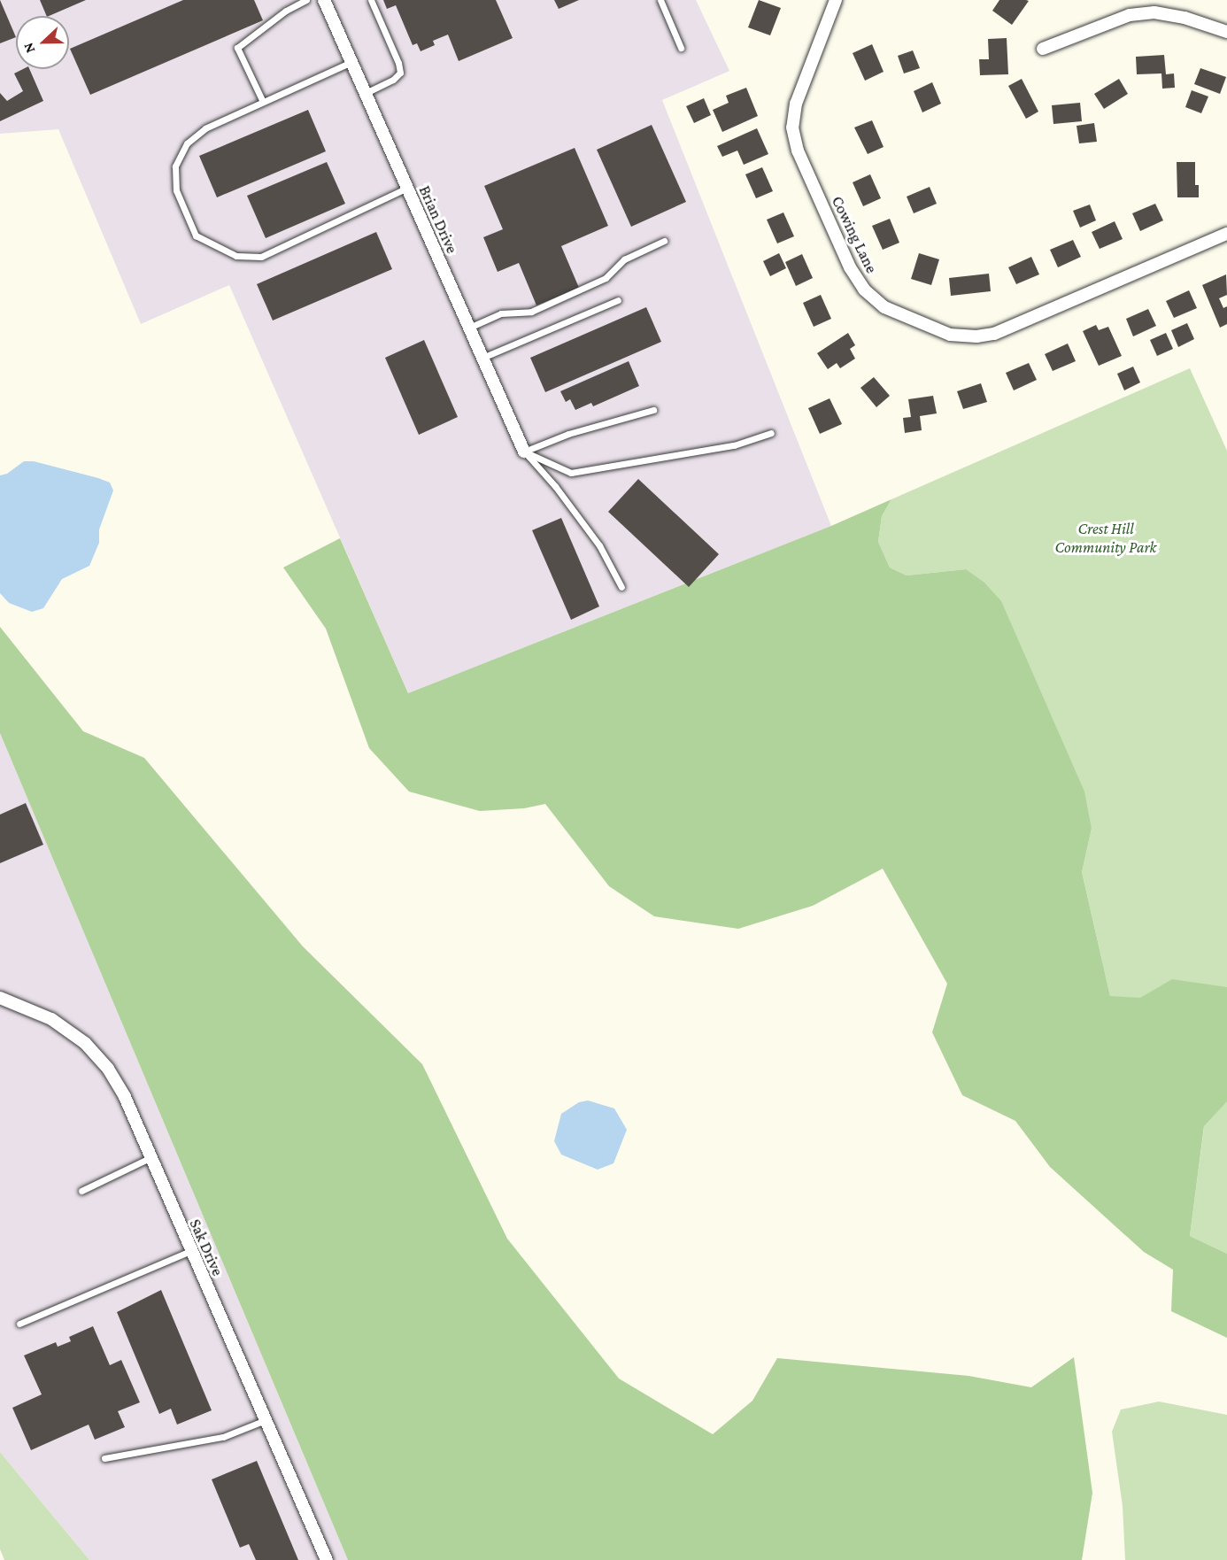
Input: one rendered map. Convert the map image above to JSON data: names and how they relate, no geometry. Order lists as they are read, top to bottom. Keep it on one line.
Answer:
{"streets":{"street":["Brian Drive","Cowing Lane","Sak Drive"]},"parks":["Crest Hill Community Park"],"north":"left"}
